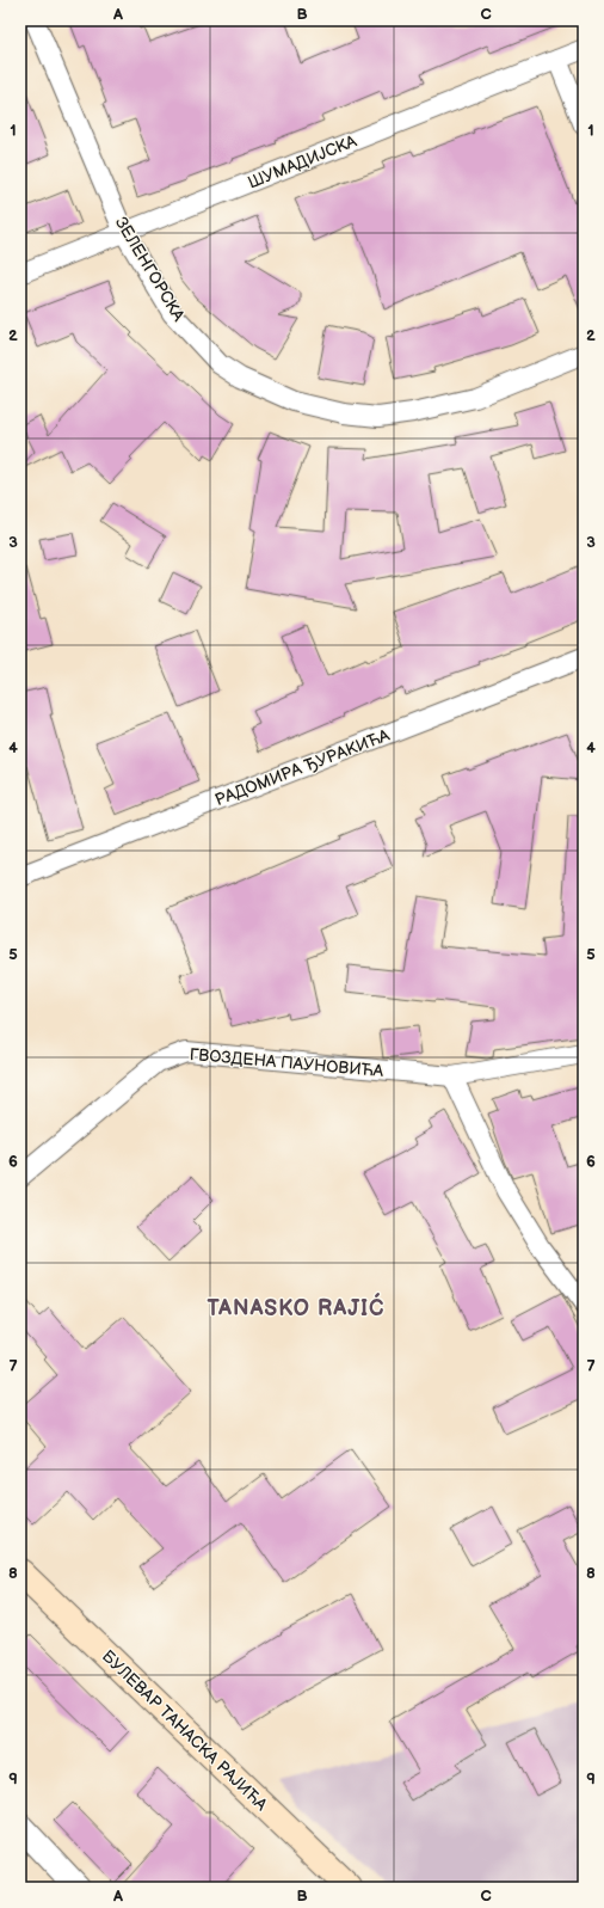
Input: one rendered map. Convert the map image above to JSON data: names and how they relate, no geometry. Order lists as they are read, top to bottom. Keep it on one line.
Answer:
{"streets":{"main road":["БУЛЕВАР ТАНАСКА РАЈИЋА"],"street":["ШУМАДИЈСКА","ЗЕЛЕНГОРСКА","РАДОМИРА ЂУРАКИЋА","ГВОЗДЕНА ПАУНОВИЋА"]},"crossings":[["ШУМАДИЈСКА","ЗЕЛЕНГОРСКА"]],"districts":["TANASKO RAJIĆ"],"grid":{"columns":["A","B","C"],"rows":["1","2","3","4","5","6","7","8","9"]}}
